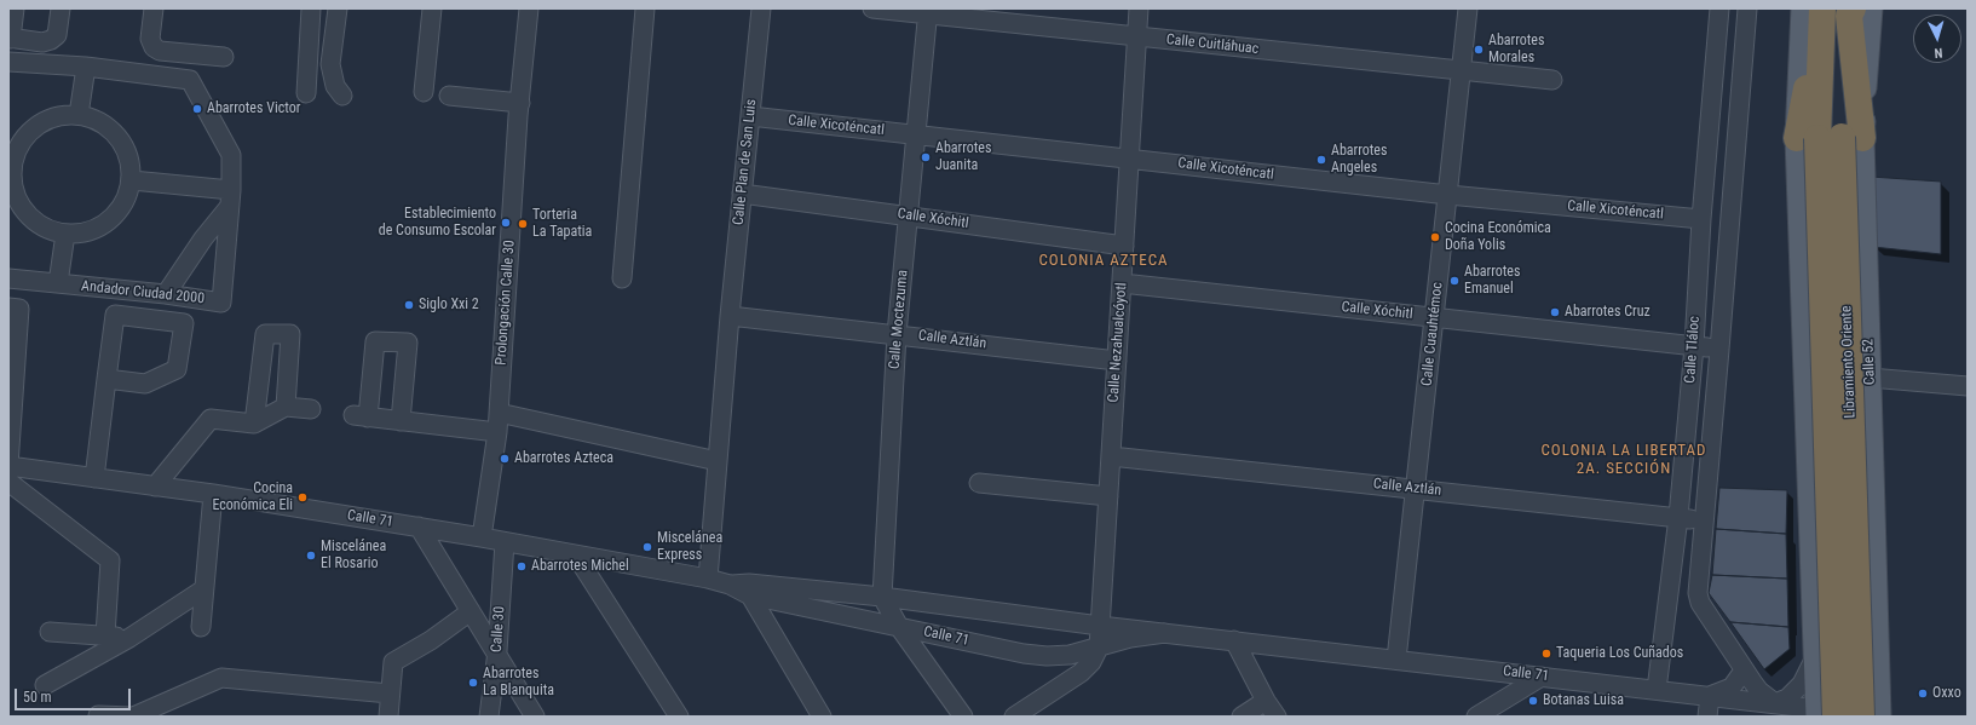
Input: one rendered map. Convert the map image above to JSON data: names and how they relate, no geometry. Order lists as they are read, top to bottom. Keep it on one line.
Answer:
{"streets":{"highway":["Libramiento Oriente"],"main road":["Calle 52"],"street":["Calle Cuitláhuac","Calle Xicoténcatl","Calle Plan de San Luis","Calle Xóchitl","Andador Ciudad 2000","Prolongación Calle 30","Calle Moctezuma","Calle Cuauhtémoc","Calle Aztlán","Calle Nezahualcóyotl","Calle Tláloc","Calle 71","Calle 30"]},"crossings":[["Calle Cuitláhuac","Calle Moctezuma"],["Calle Cuitláhuac","Calle Cuauhtémoc"],["Calle Cuitláhuac","Calle Nezahualcóyotl"],["Calle Xicoténcatl","Calle Plan de San Luis"],["Calle Xicoténcatl","Calle Moctezuma"],["Calle Xicoténcatl","Calle Cuauhtémoc"],["Calle Xicoténcatl","Calle Nezahualcóyotl"],["Calle Xicoténcatl","Calle Tláloc"],["Calle Plan de San Luis","Calle Xóchitl"],["Calle Plan de San Luis","Calle Aztlán"],["Calle Plan de San Luis","Calle 71"],["Calle Xóchitl","Calle Moctezuma"],["Calle Xóchitl","Calle Cuauhtémoc"],["Calle Xóchitl","Calle Nezahualcóyotl"],["Calle Xóchitl","Calle Tláloc"],["Prolongación Calle 30","Calle 71"],["Calle Moctezuma","Calle Aztlán"],["Calle Moctezuma","Calle 71"],["Calle Cuauhtémoc","Calle Aztlán"],["Calle Cuauhtémoc","Calle 71"],["Calle Aztlán","Calle Nezahualcóyotl"],["Calle Aztlán","Calle Tláloc"],["Calle Nezahualcóyotl","Calle 71"],["Calle Tláloc","Calle 71"],["Libramiento Oriente","Calle 52"],["Libramiento Oriente","Calle 71"],["Calle 52","Calle 71"],["Calle 71","Calle 30"]],"districts":["COLONIA AZTECA","COLONIA LA LIBERTAD 2A. SECCIÓN"],"places":["Abarrotes Morales","Abarrotes Victor","Abarrotes Juanita","Abarrotes Angeles","Establecimiento de Consumo Escolar","Torteria La Tapatia","Cocina Económica Doña Yolis","Abarrotes Emanuel","Siglo Xxi 2","Abarrotes Cruz","Abarrotes Azteca","Cocina Económica Eli","Miscelánea Express","Miscelánea El Rosario","Abarrotes Michel","Taqueria Los Cuñados","Abarrotes La Blanquita","Oxxo","Botanas Luisa"],"scale_bar":"50 m","north":"bottom"}
